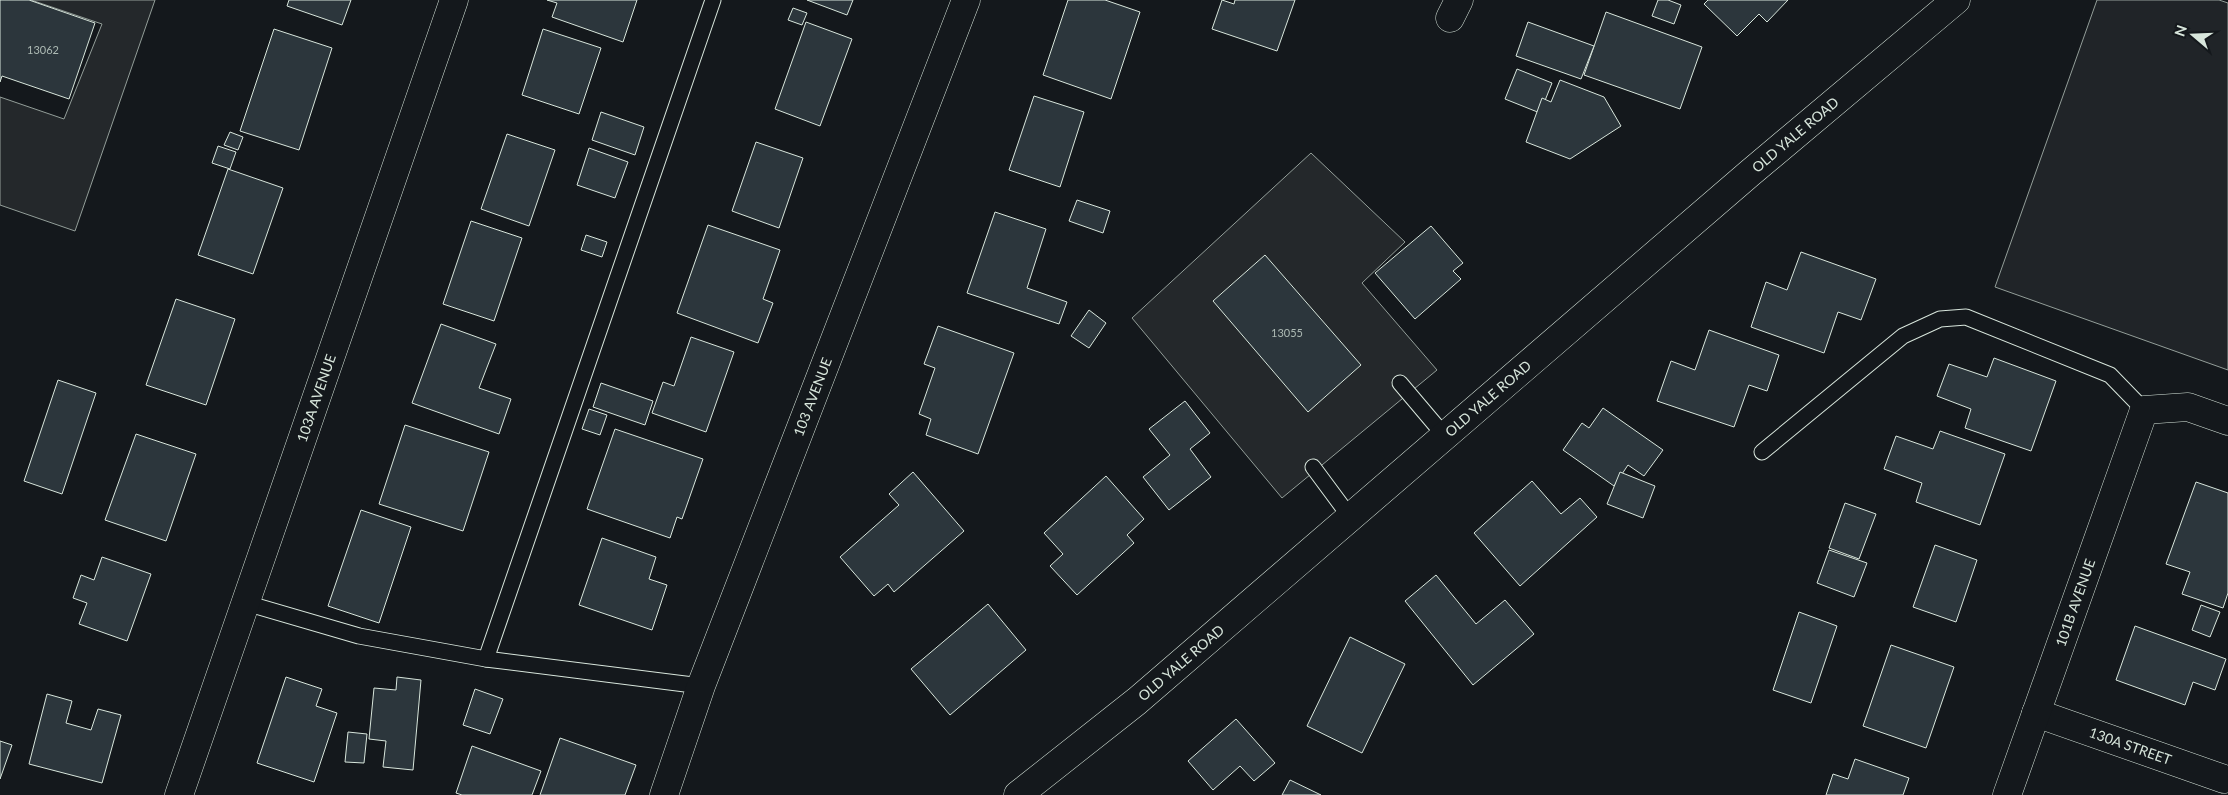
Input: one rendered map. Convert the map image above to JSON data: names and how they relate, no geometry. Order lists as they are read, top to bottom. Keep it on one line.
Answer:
{"streets":{"street":["OLD YALE ROAD","103 AVENUE","103A AVENUE","101B AVENUE","130A STREET"]},"crossings":[["101B AVENUE","130A STREET"]],"house_numbers":["13062","13055"],"north":"left"}
